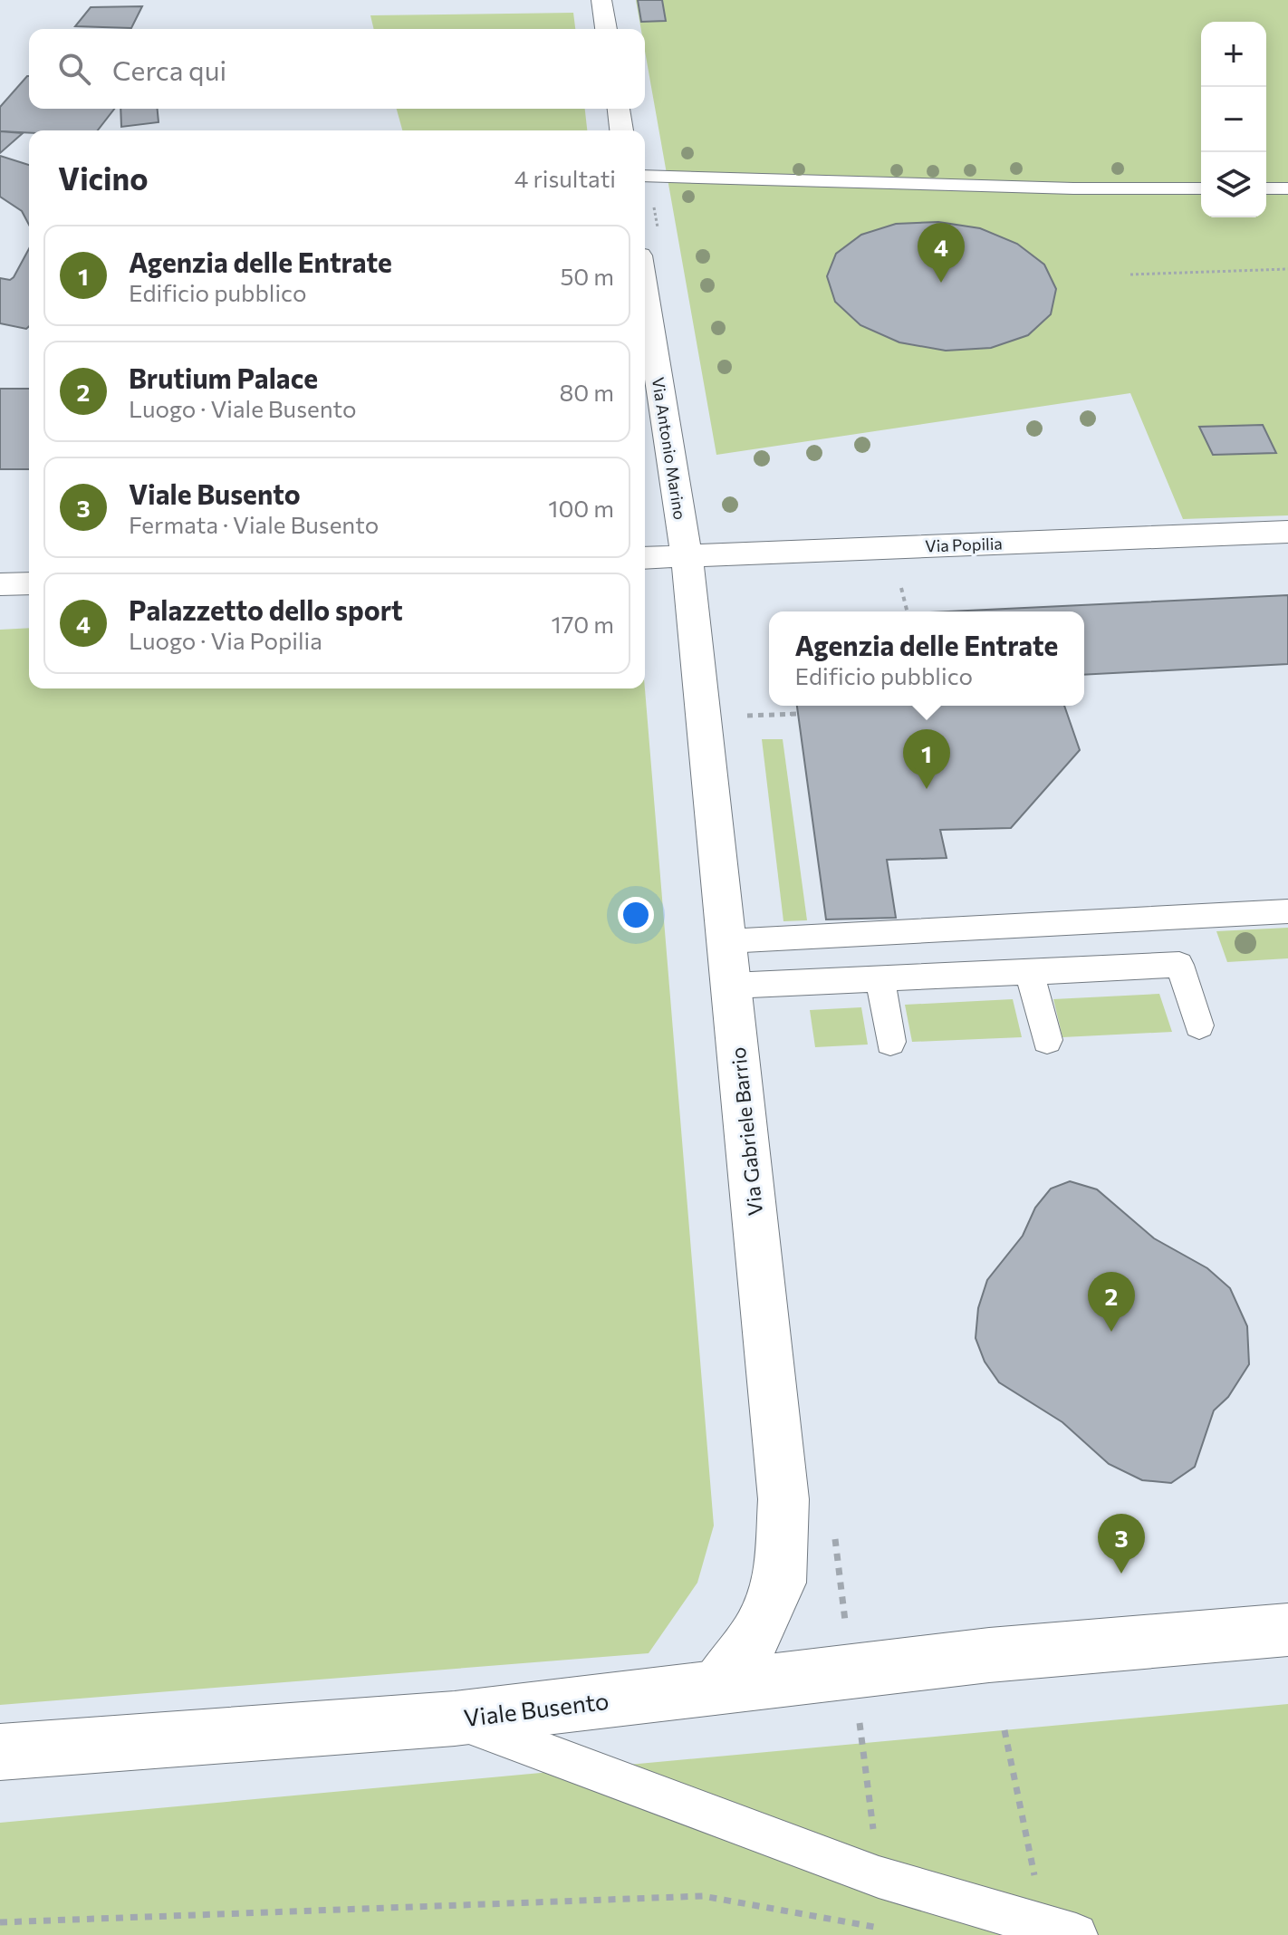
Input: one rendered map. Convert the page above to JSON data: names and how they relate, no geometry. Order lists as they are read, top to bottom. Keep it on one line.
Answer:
{"streets":{"street":["Via Antonio Marino","Via Popilia","Via Gabriele Barrio","Viale Busento"]},"crossings":[["Via Antonio Marino","Via Popilia"],["Via Antonio Marino","Via Gabriele Barrio"],["Via Popilia","Via Gabriele Barrio"],["Via Gabriele Barrio","Viale Busento"]],"page":{"map_buttons":["+","−"],"search":"Cerca qui","heading":["Vicino","4 risultati"],"pins":["4","1","2","3"],"list":[{"mark":"1","name":"Agenzia delle Entrate","note":"Edificio pubblico","value":"50 m"},{"mark":"2","name":"Brutium Palace","note":"Luogo · Viale Busento","value":"80 m"},{"mark":"3","name":"Viale Busento","note":"Fermata · Viale Busento","value":"100 m"},{"mark":"4","name":"Palazzetto dello sport","note":"Luogo · Via Popilia","value":"170 m"}],"popup":["Agenzia delle Entrate","Edificio pubblico"]}}
